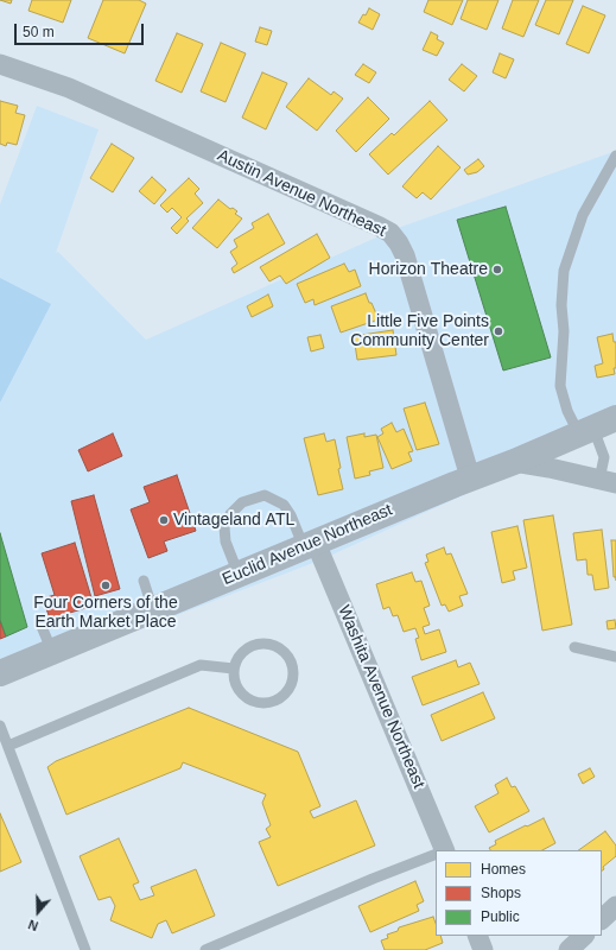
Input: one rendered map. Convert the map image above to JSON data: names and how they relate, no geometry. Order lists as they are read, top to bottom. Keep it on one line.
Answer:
{"streets":{"street":["Austin Avenue Northeast","Euclid Avenue Northeast","Washita Avenue Northeast"]},"crossings":[["Austin Avenue Northeast","Euclid Avenue Northeast"],["Euclid Avenue Northeast","Washita Avenue Northeast"]],"places":["Horizon Theatre","Little Five Points Community Center","Vintageland ATL","Four Corners of the Earth Market Place"],"legend":["Homes","Shops","Public"],"scale_bar":"50 m","north":"bottom"}
